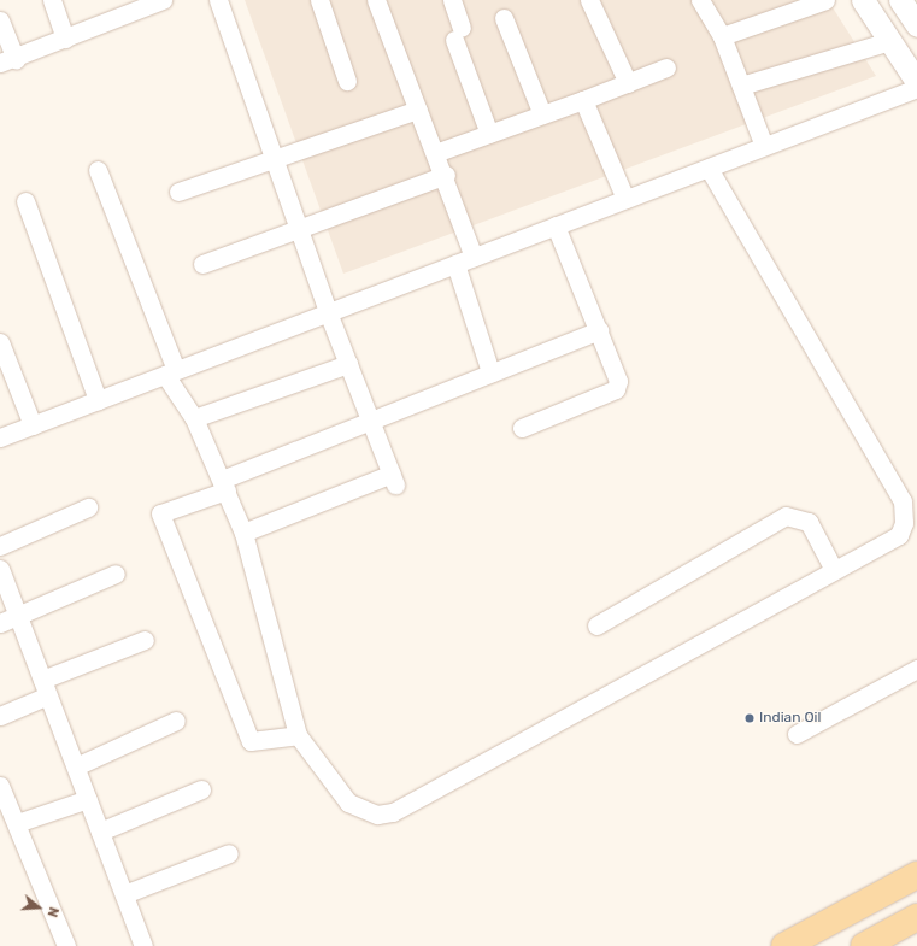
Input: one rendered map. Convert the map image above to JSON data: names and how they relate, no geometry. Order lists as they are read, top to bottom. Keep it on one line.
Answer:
{"places":["Indian Oil"],"north":"right"}
